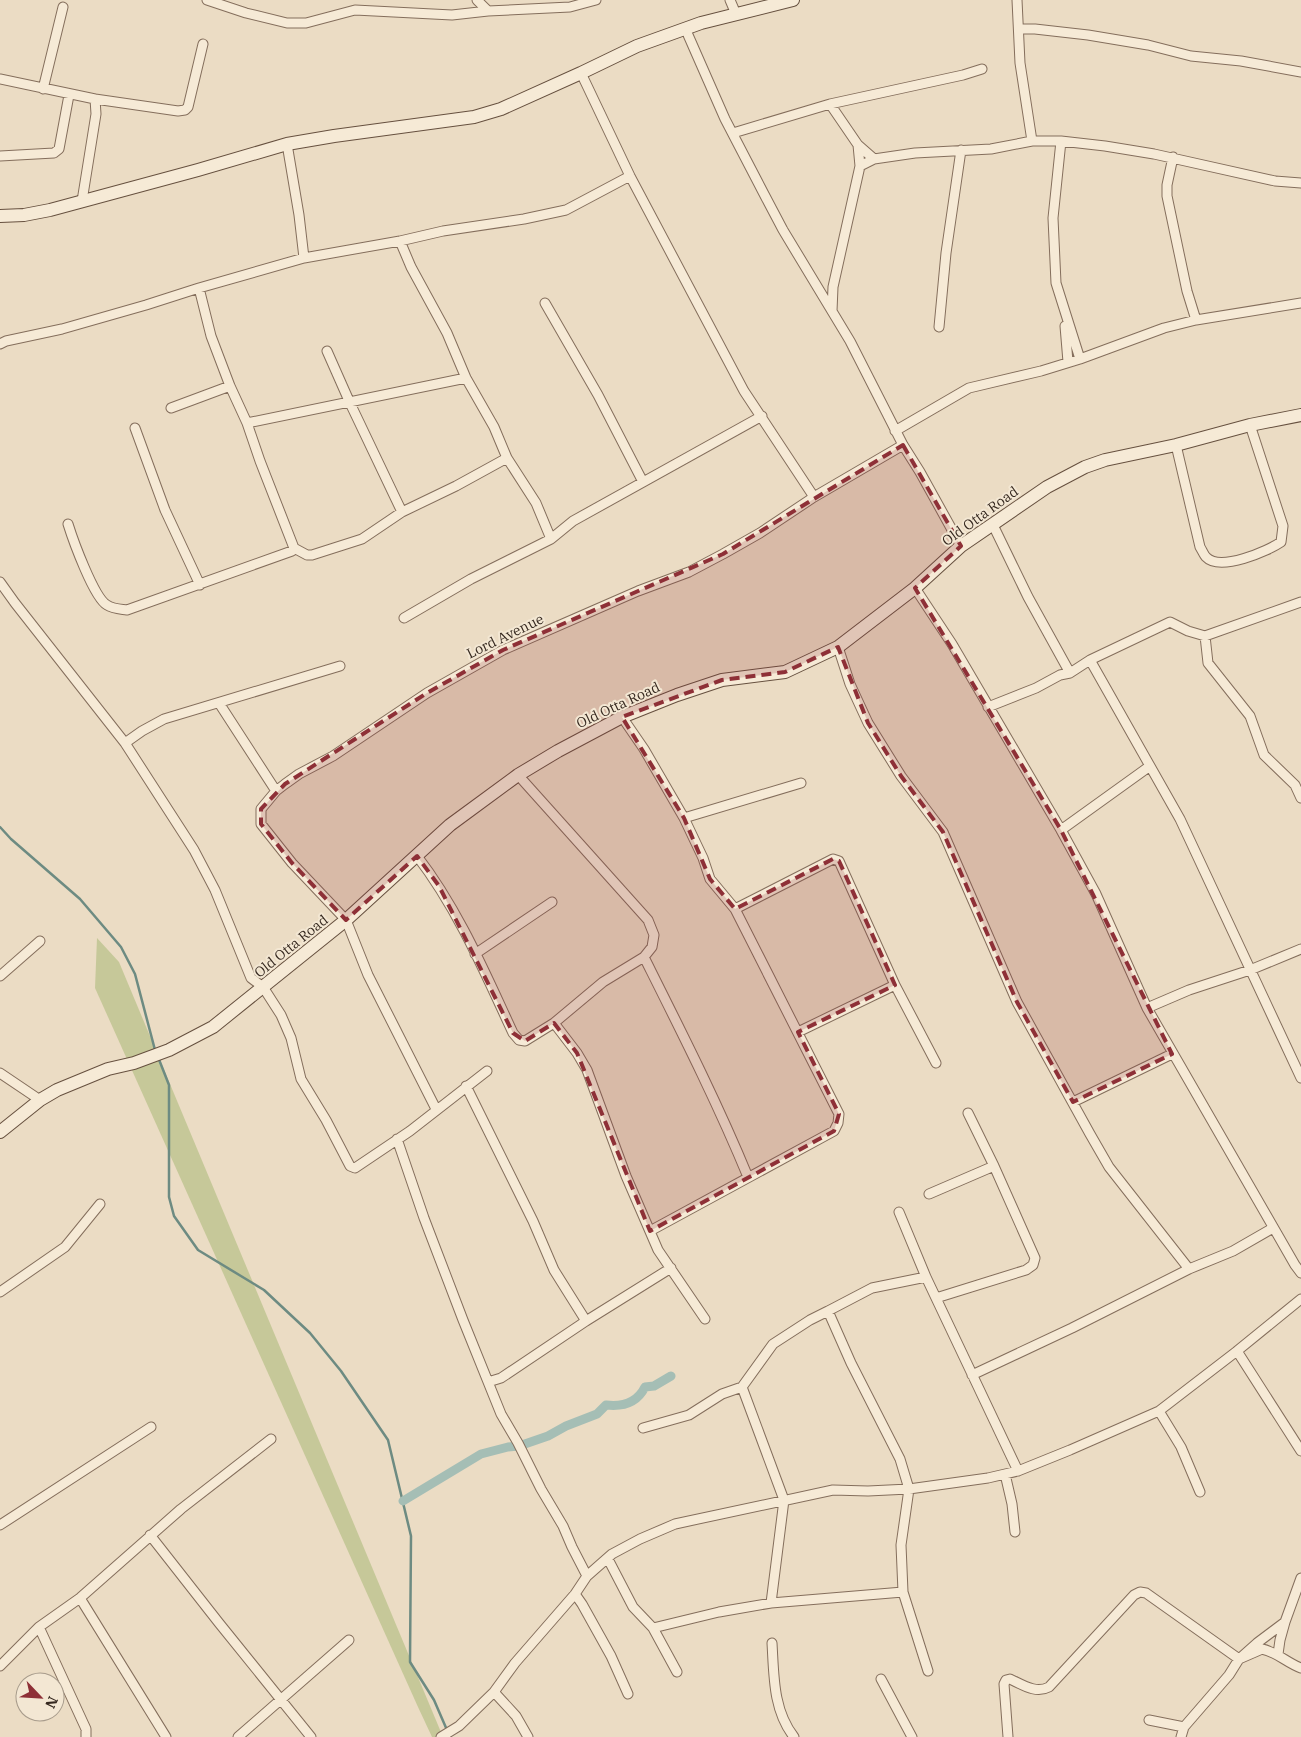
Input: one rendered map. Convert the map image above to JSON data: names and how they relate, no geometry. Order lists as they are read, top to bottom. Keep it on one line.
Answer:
{"streets":{"street":["Old Otta Road","Lord Avenue"]},"crossings":[["Old Otta Road","Lord Avenue"]],"north":"bottom right"}
